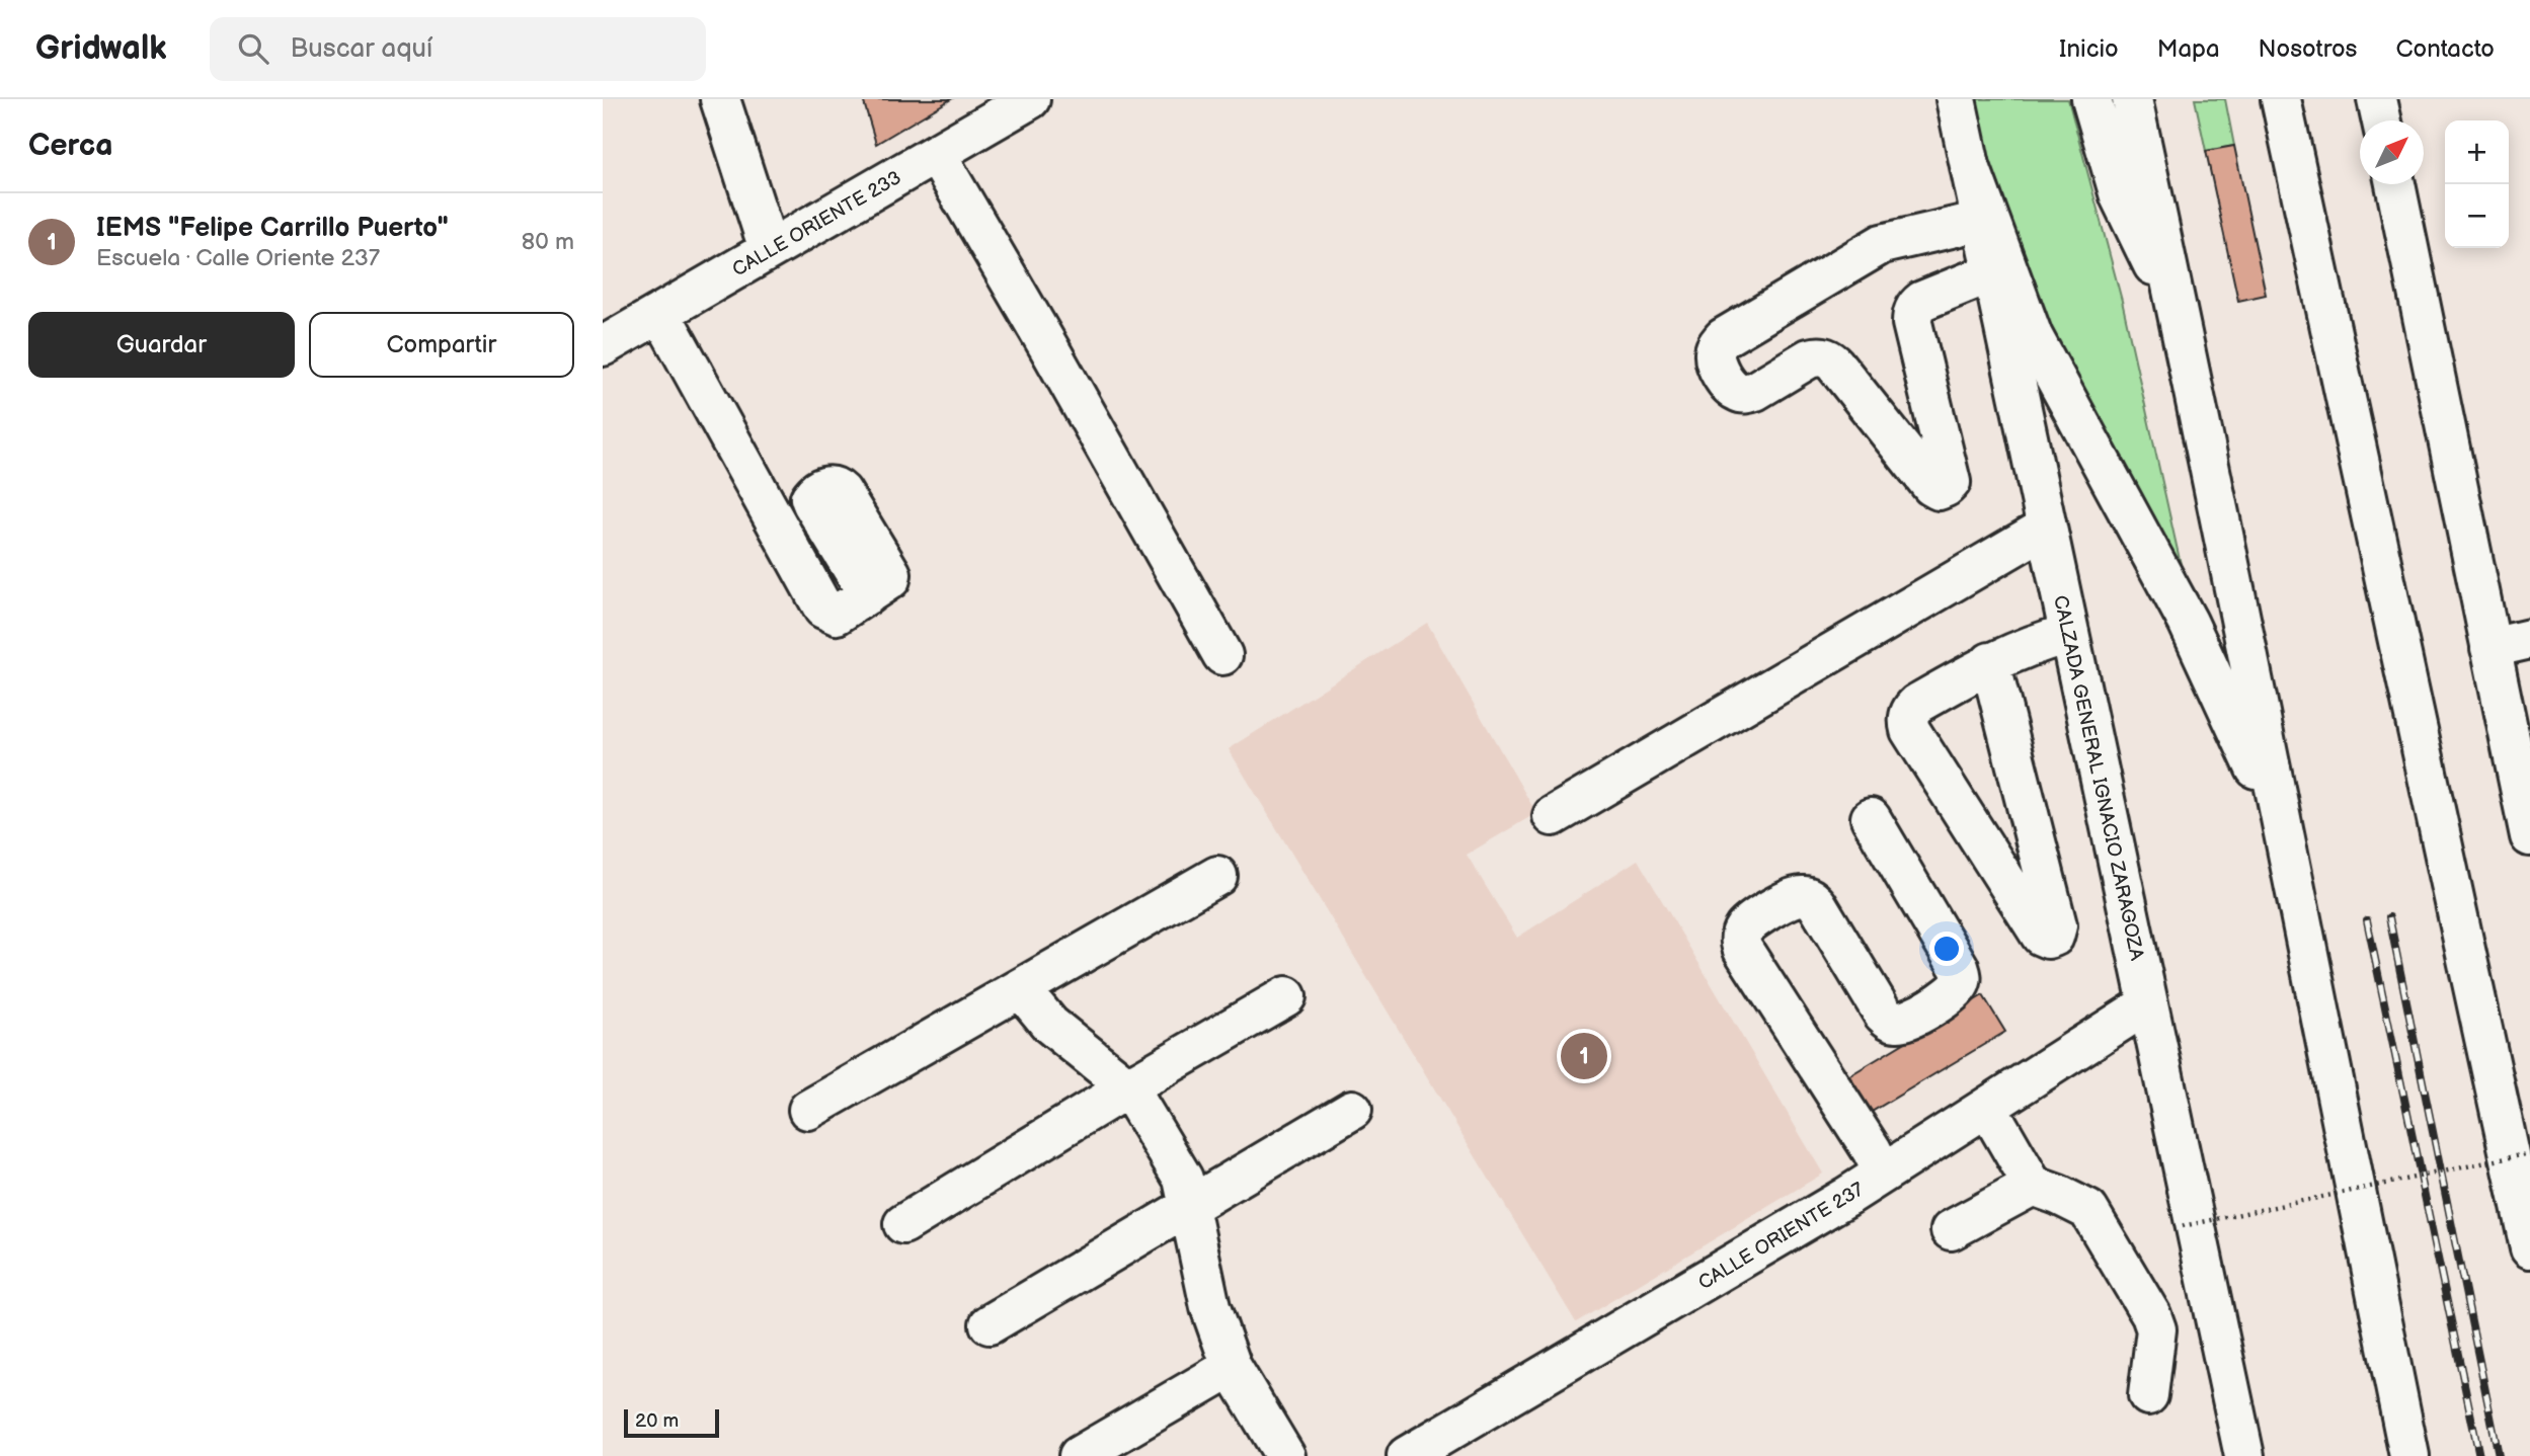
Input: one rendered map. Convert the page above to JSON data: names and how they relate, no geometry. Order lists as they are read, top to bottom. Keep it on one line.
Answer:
{"streets":{"main road":["CALLE ORIENTE 233","CALZADA GENERAL IGNACIO ZARAGOZA","CALLE ORIENTE 237"]},"crossings":[["CALZADA GENERAL IGNACIO ZARAGOZA","CALLE ORIENTE 237"]],"scale_bar":"20 m","north":"top right","page":{"header":"Gridwalk","search":"Buscar aquí","nav":["Inicio","Mapa","Nosotros","Contacto"],"heading":"Cerca","map_buttons":["+","−"],"list":[{"mark":"1","name":"IEMS \"Felipe Carrillo Puerto\"","note":"Escuela · Calle Oriente 237","value":"80 m"}],"buttons":["Guardar","Compartir"],"pins":"1","scale":"20 m"}}
